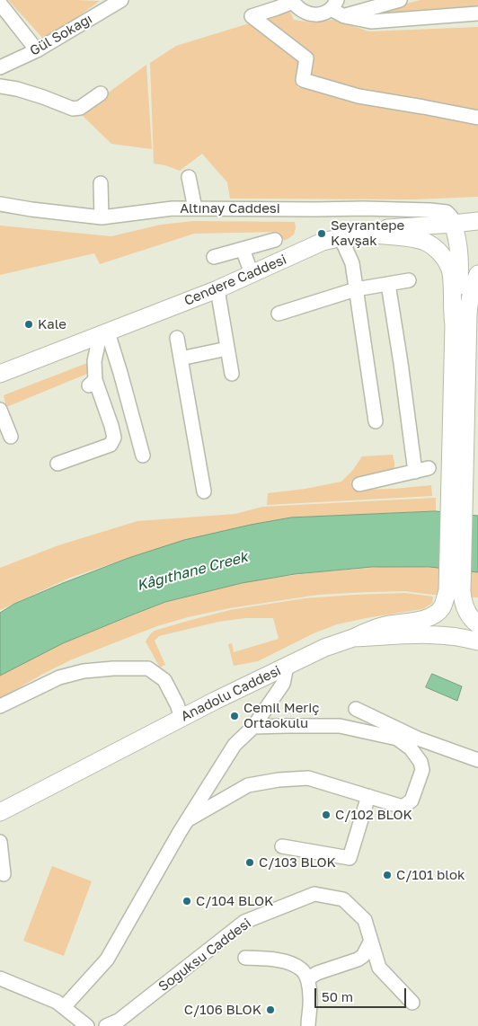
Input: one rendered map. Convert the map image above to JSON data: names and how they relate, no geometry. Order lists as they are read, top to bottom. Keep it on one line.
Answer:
{"streets":{"main road":["Cendere Caddesi","Anadolu Caddesi"],"street":["Gül Sokağı","Altınay Caddesi","Soğuksu Caddesi"]},"crossings":[["Altınay Caddesi","Cendere Caddesi"]],"water":["Kâğıthane Creek"],"places":["Seyrantepe Kavşak","Kale","Cemil Meriç Ortaokulu","C/102 BLOK","C/103 BLOK","C/101 blok","C/104 BLOK","C/106 BLOK"],"scale_bar":"50 m"}
